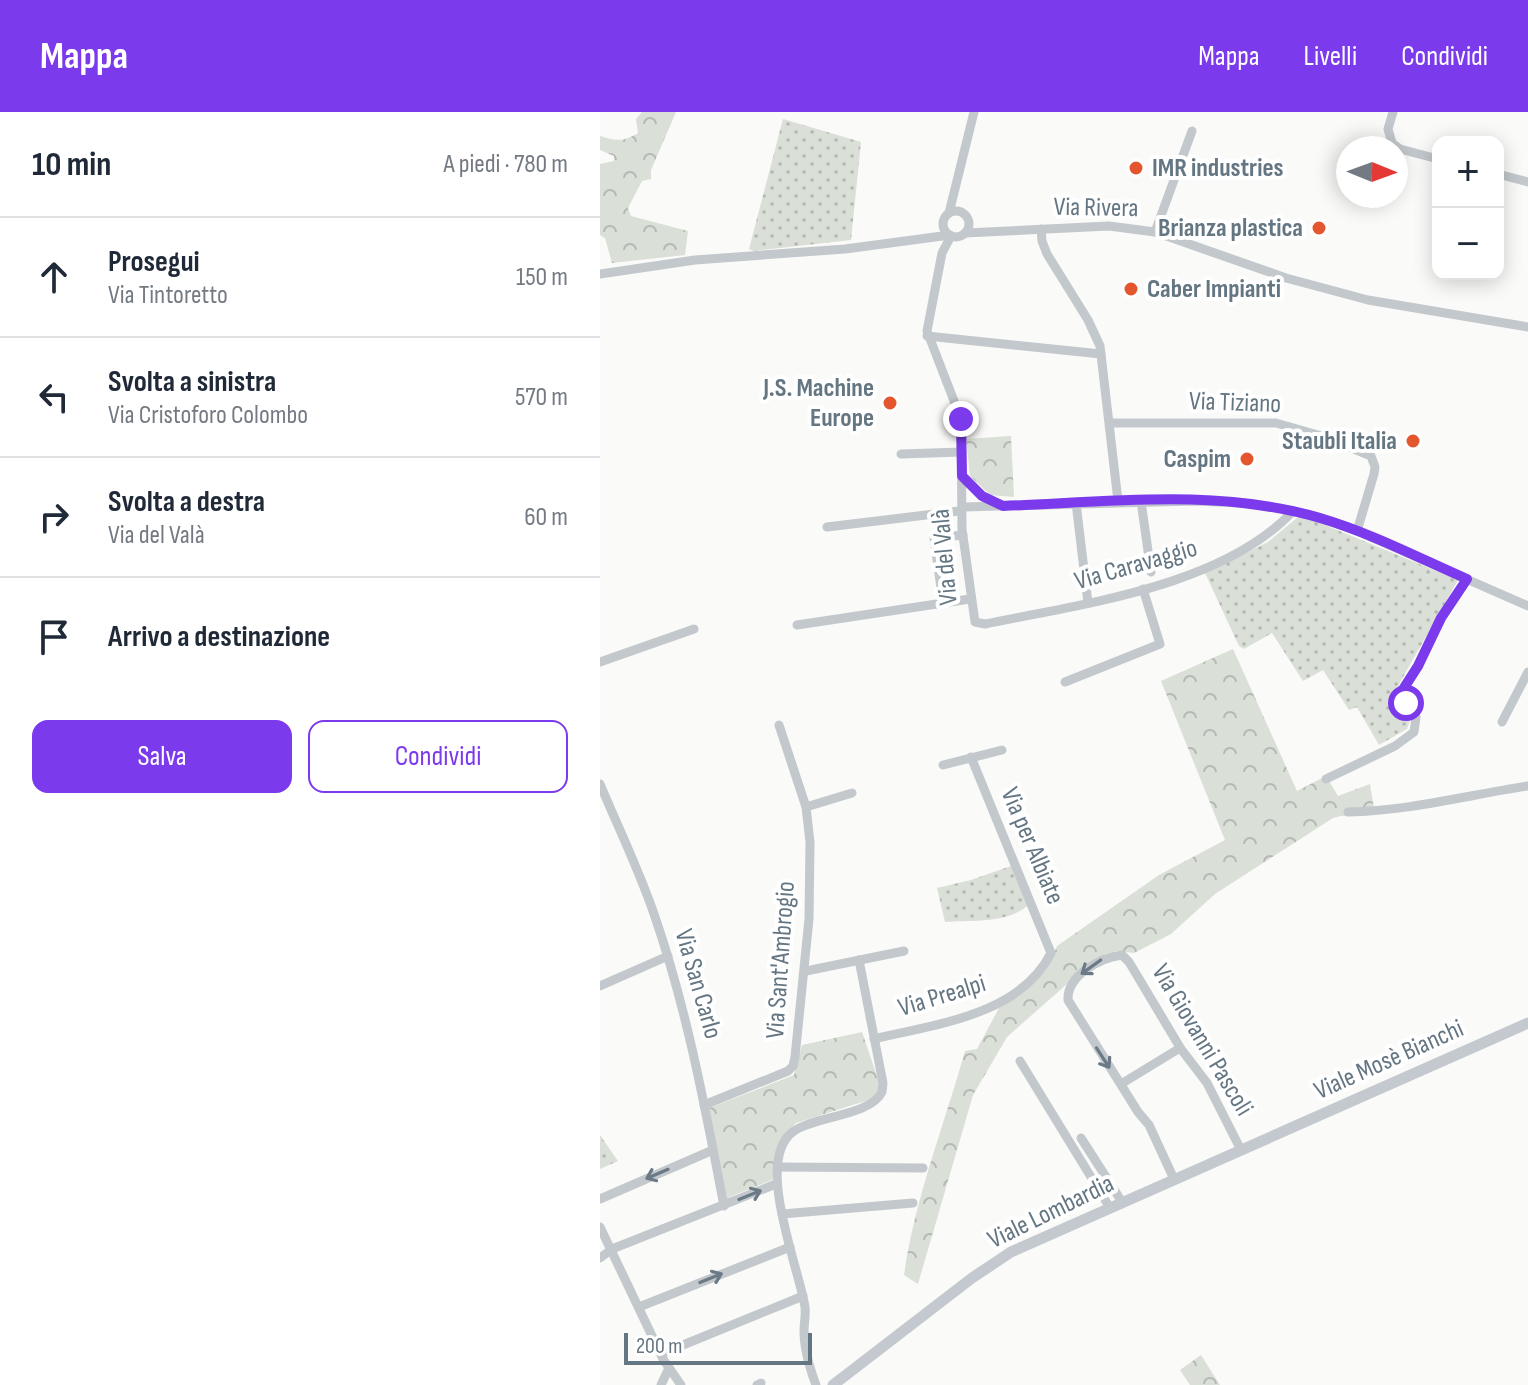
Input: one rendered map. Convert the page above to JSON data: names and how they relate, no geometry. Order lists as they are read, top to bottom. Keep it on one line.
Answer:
{"streets":{"main road":["Viale Mosè Bianchi","Viale Lombardia"],"street":["Via Rivera","Via Tiziano","Via del Valà","Via Caravaggio","Via per Albiate","Via Sant'Ambrogio","Via San Carlo","Via Prealpi","Via Giovanni Pascoli"]},"crossings":[["Via del Valà","Via Caravaggio"],["Via per Albiate","Via Prealpi"],["Via Sant'Ambrogio","Via San Carlo"],["Via Giovanni Pascoli","Viale Lombardia"],["Viale Mosè Bianchi","Viale Lombardia"]],"places":["IMR industries","Brianza plastica","Caber Impianti","J.S. Machine Europe","Staubli Italia","Caspim"],"scale_bar":"200 m","north":"right","page":{"header":"Mappa","nav":["Mappa","Livelli","Condividi"],"heading":["10 min","A piedi · 780 m"],"map_buttons":["+","−"],"list":[["Prosegui","Via Tintoretto","150 m"],["Svolta a sinistra","Via Cristoforo Colombo","570 m"],["Svolta a destra","Via del Valà","60 m"],"Arrivo a destinazione"],"buttons":["Salva","Condividi"],"scale":"200 m"}}
